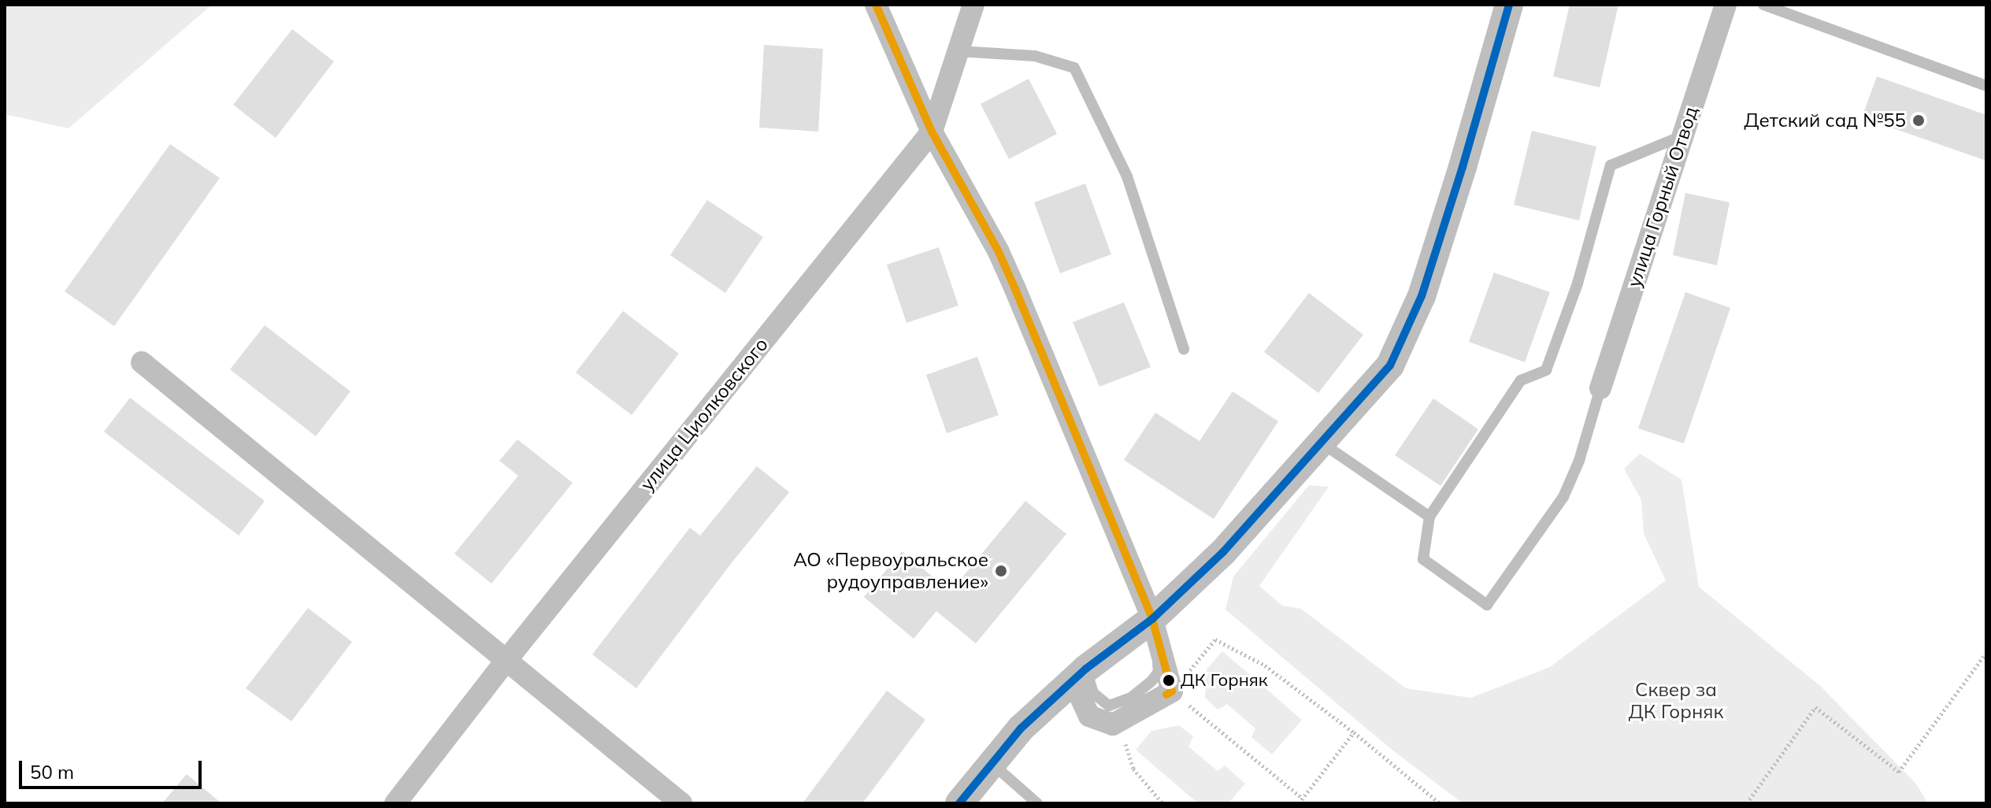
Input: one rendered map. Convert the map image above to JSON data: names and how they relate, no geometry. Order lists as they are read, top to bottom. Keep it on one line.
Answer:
{"streets":{"street":["улица Горный Отвод","улица Циолковского"]},"parks":["Сквер за ДК Горняк"],"places":["Детский сад №55","АО «Первоуральское рудоуправление»","ДК Горняк"],"scale_bar":"50 m"}
